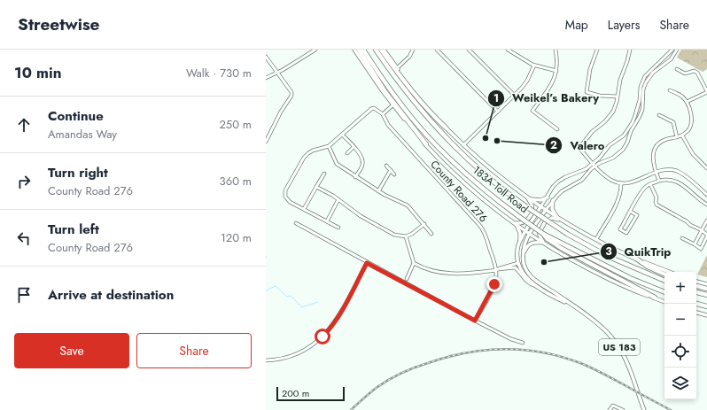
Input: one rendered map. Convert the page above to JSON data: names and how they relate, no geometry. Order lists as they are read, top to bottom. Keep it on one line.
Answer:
{"streets":{"highway":["183A Toll Road"],"main road":["US 183"],"street":["County Road 276"]},"places":["Weikel’s Bakery","Valero","QuikTrip"],"scale_bar":"200 m","page":{"header":"Streetwise","nav":["Map","Layers","Share"],"heading":["10 min","Walk · 730 m"],"list":[["Continue","Amandas Way","250 m"],["Turn right","County Road 276","360 m"],["Turn left","County Road 276","120 m"],"Arrive at destination"],"map_buttons":["+","−"],"buttons":["Save","Share"],"scale":"200 m"}}
